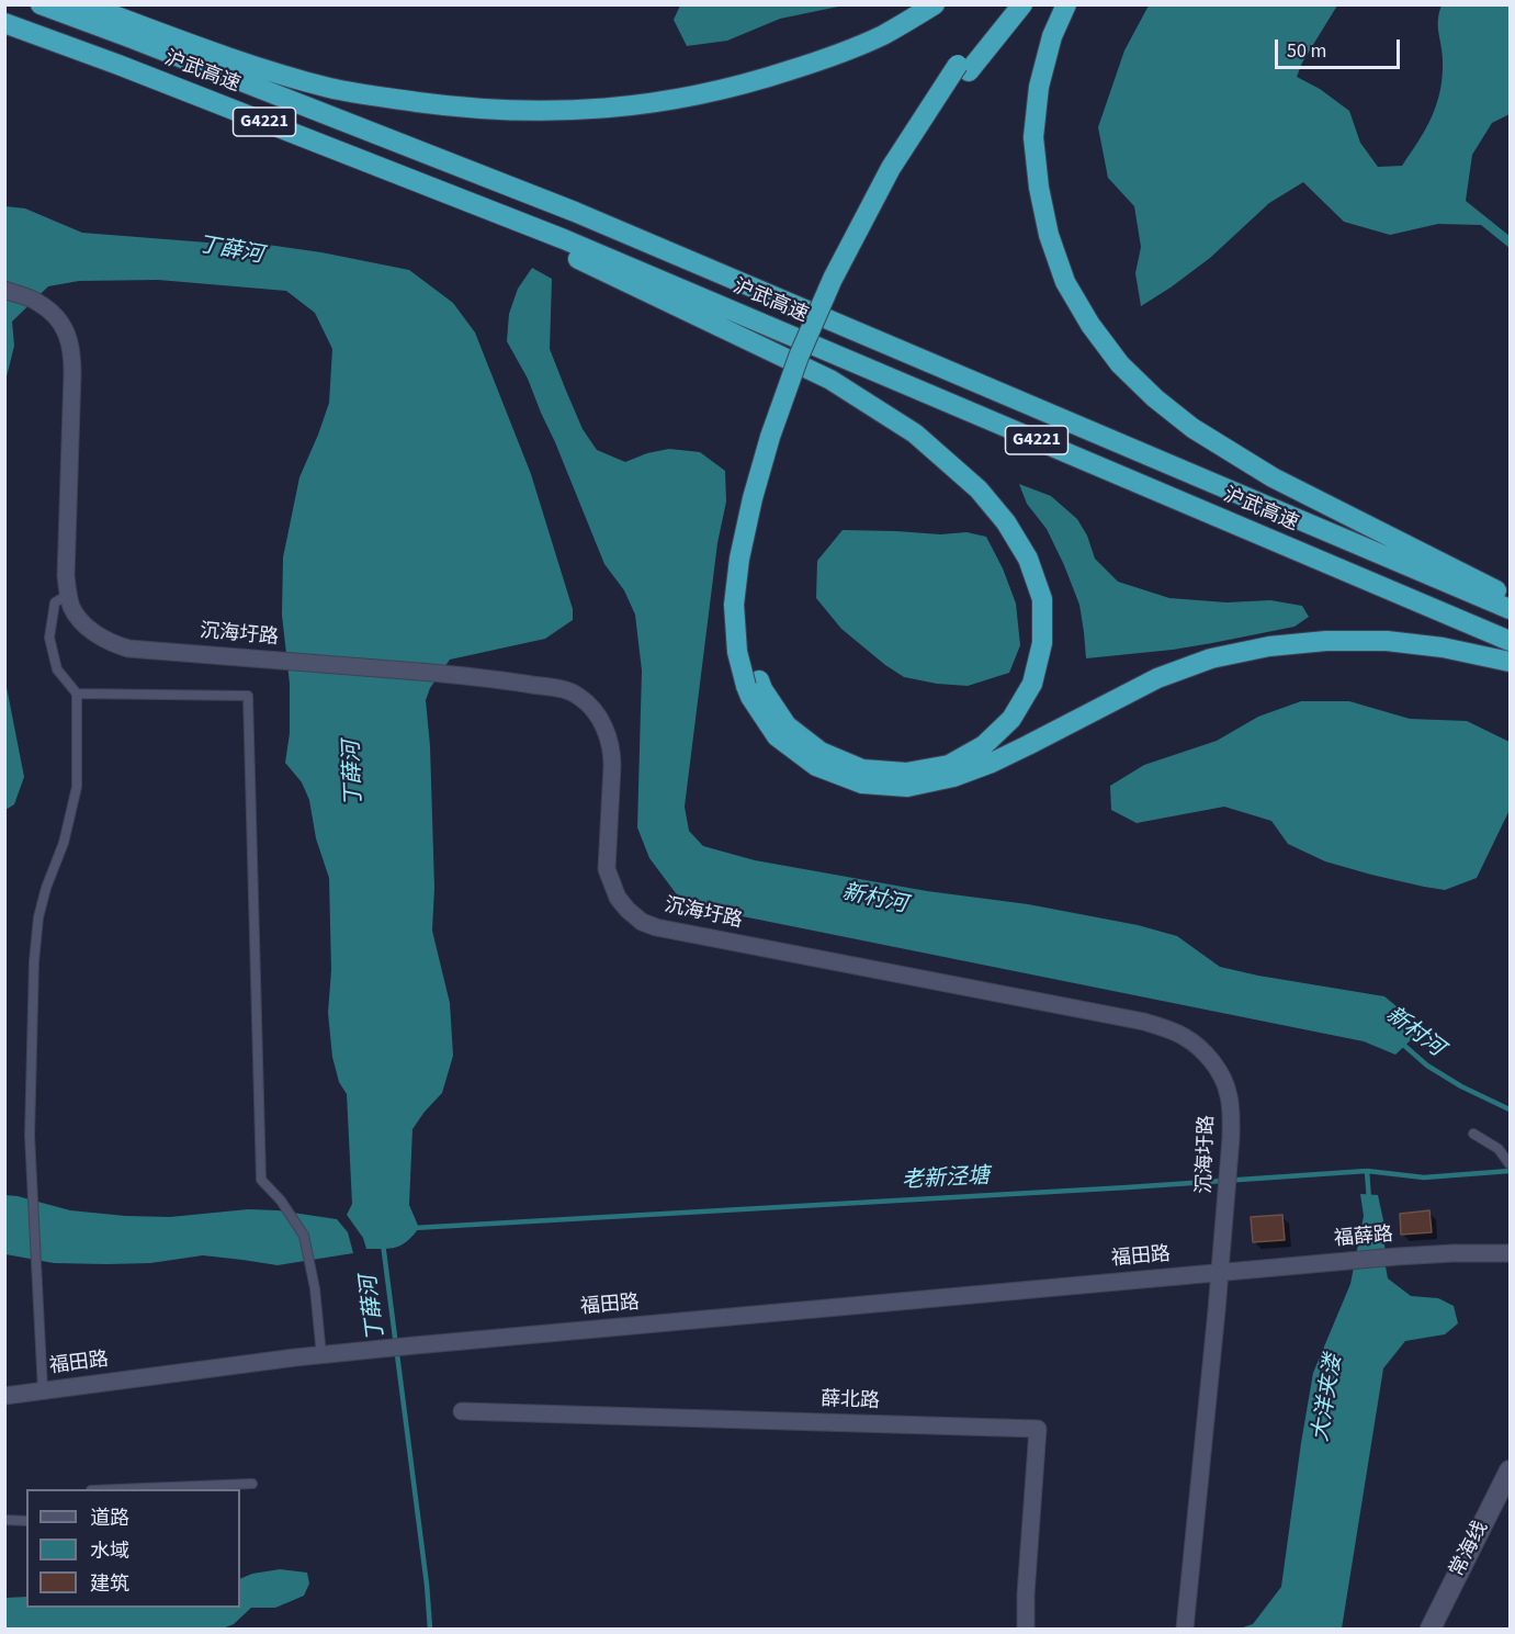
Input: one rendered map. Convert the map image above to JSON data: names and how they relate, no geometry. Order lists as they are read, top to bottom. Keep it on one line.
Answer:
{"streets":{"highway":["沪武高速","G4221"],"main road":["常海线"],"street":["沉海圩路","福薛路","福田路","薛北路"]},"crossings":[["沉海圩路","福薛路"],["沉海圩路","福田路"],["福薛路","福田路"]],"water":["丁薛河","新村河","老新泾塘","大洋夹溇"],"legend":["道路","水域","建筑"],"scale_bar":"50 m"}
